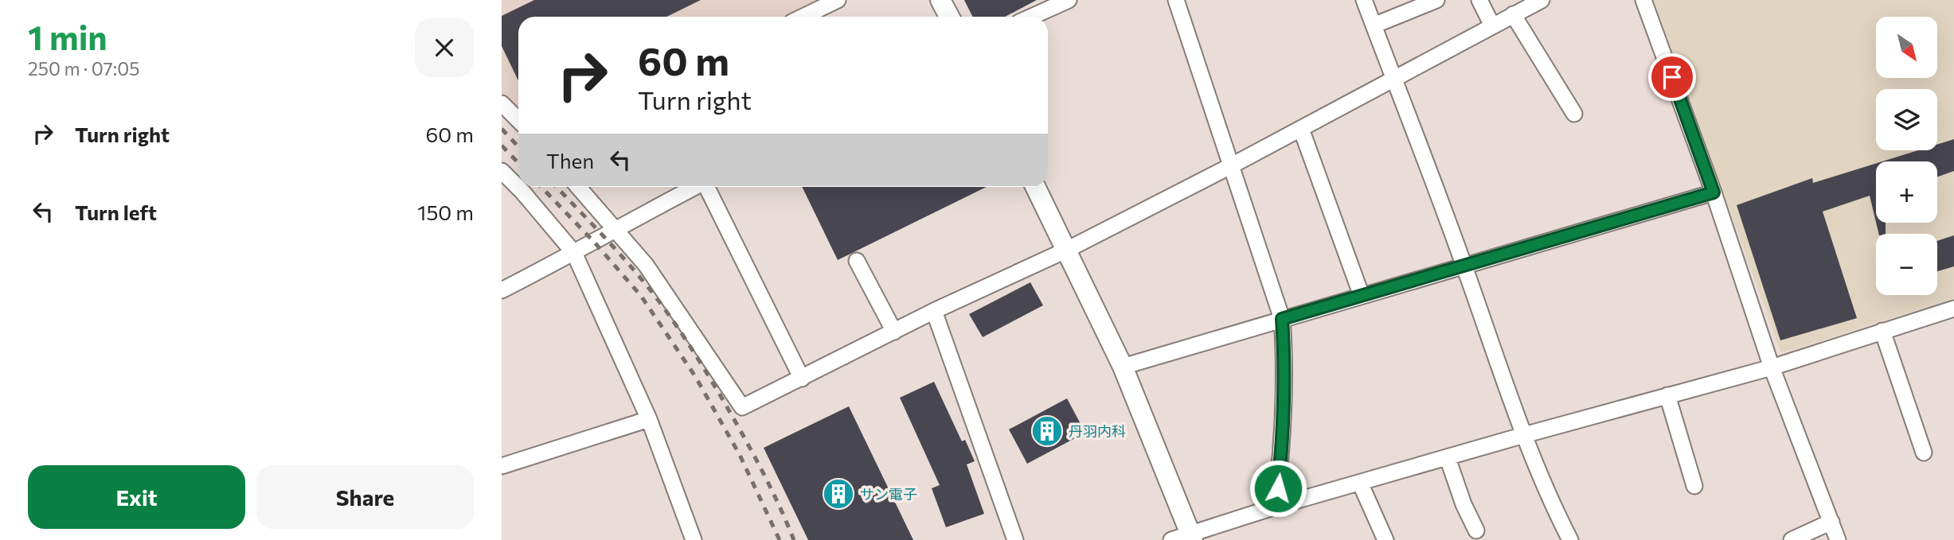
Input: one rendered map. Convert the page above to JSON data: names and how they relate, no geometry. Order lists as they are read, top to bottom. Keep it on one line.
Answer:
{"places":{"building":["丹羽内科","サン電子"]},"north":"bottom right","page":{"heading":["1 min","250 m · 07:05"],"map_buttons":["+","−"],"turn":["60 m","Turn right"],"list":[{"name":"Turn right","value":"60 m"},{"name":"Turn left","value":"150 m"}],"then":"Then","buttons":["Exit","Share"]}}
